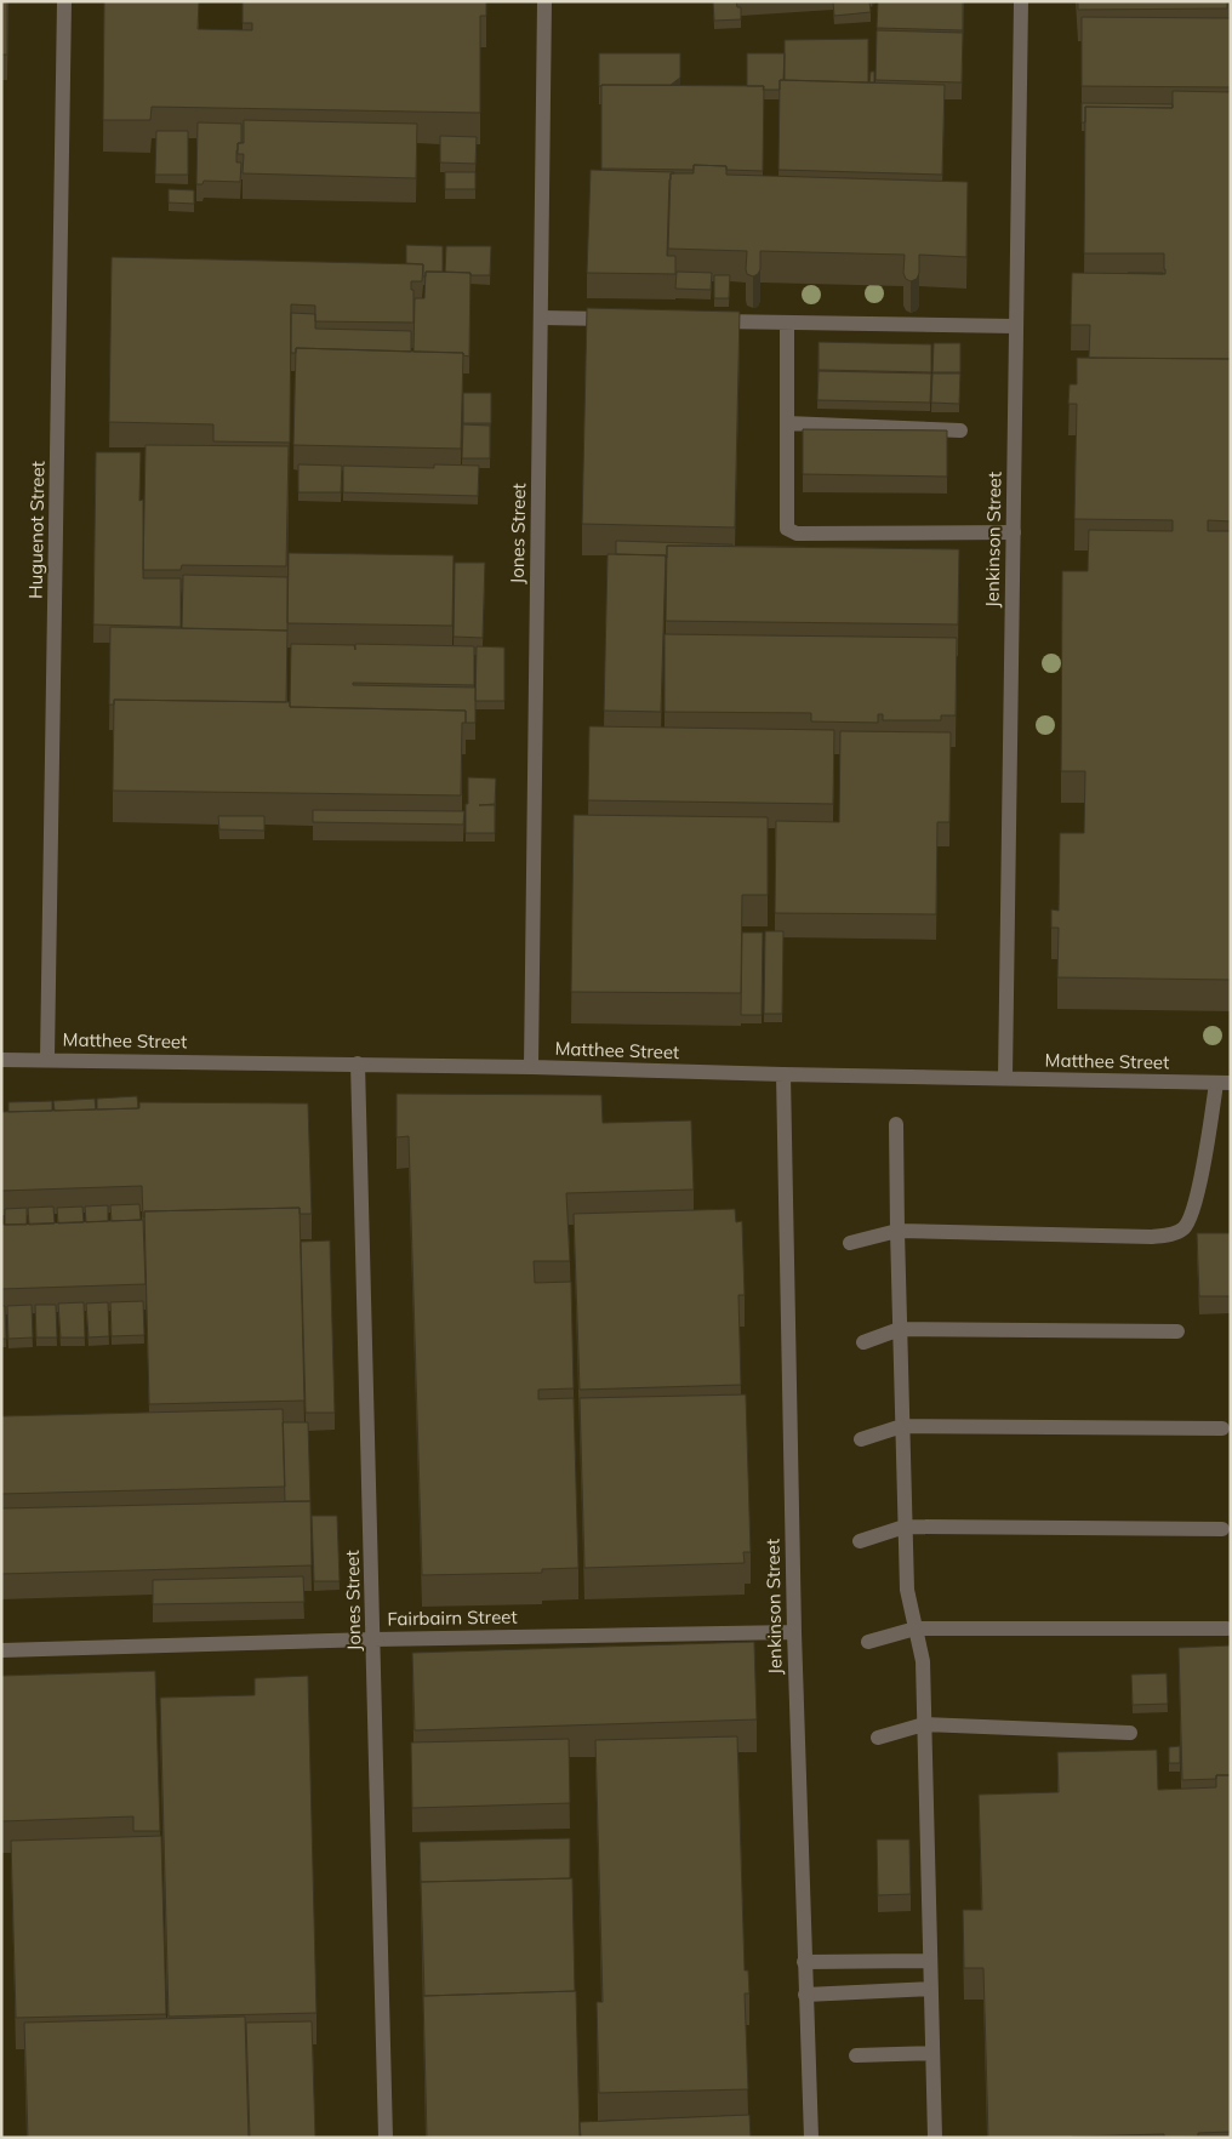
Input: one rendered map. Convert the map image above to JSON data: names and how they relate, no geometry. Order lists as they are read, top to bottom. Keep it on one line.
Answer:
{"streets":{"street":["Huguenot Street","Jones Street","Jenkinson Street","Matthee Street","Fairbairn Street"]},"crossings":[["Huguenot Street","Matthee Street"],["Jones Street","Matthee Street"],["Jones Street","Fairbairn Street"],["Jenkinson Street","Matthee Street"],["Jenkinson Street","Fairbairn Street"]]}
